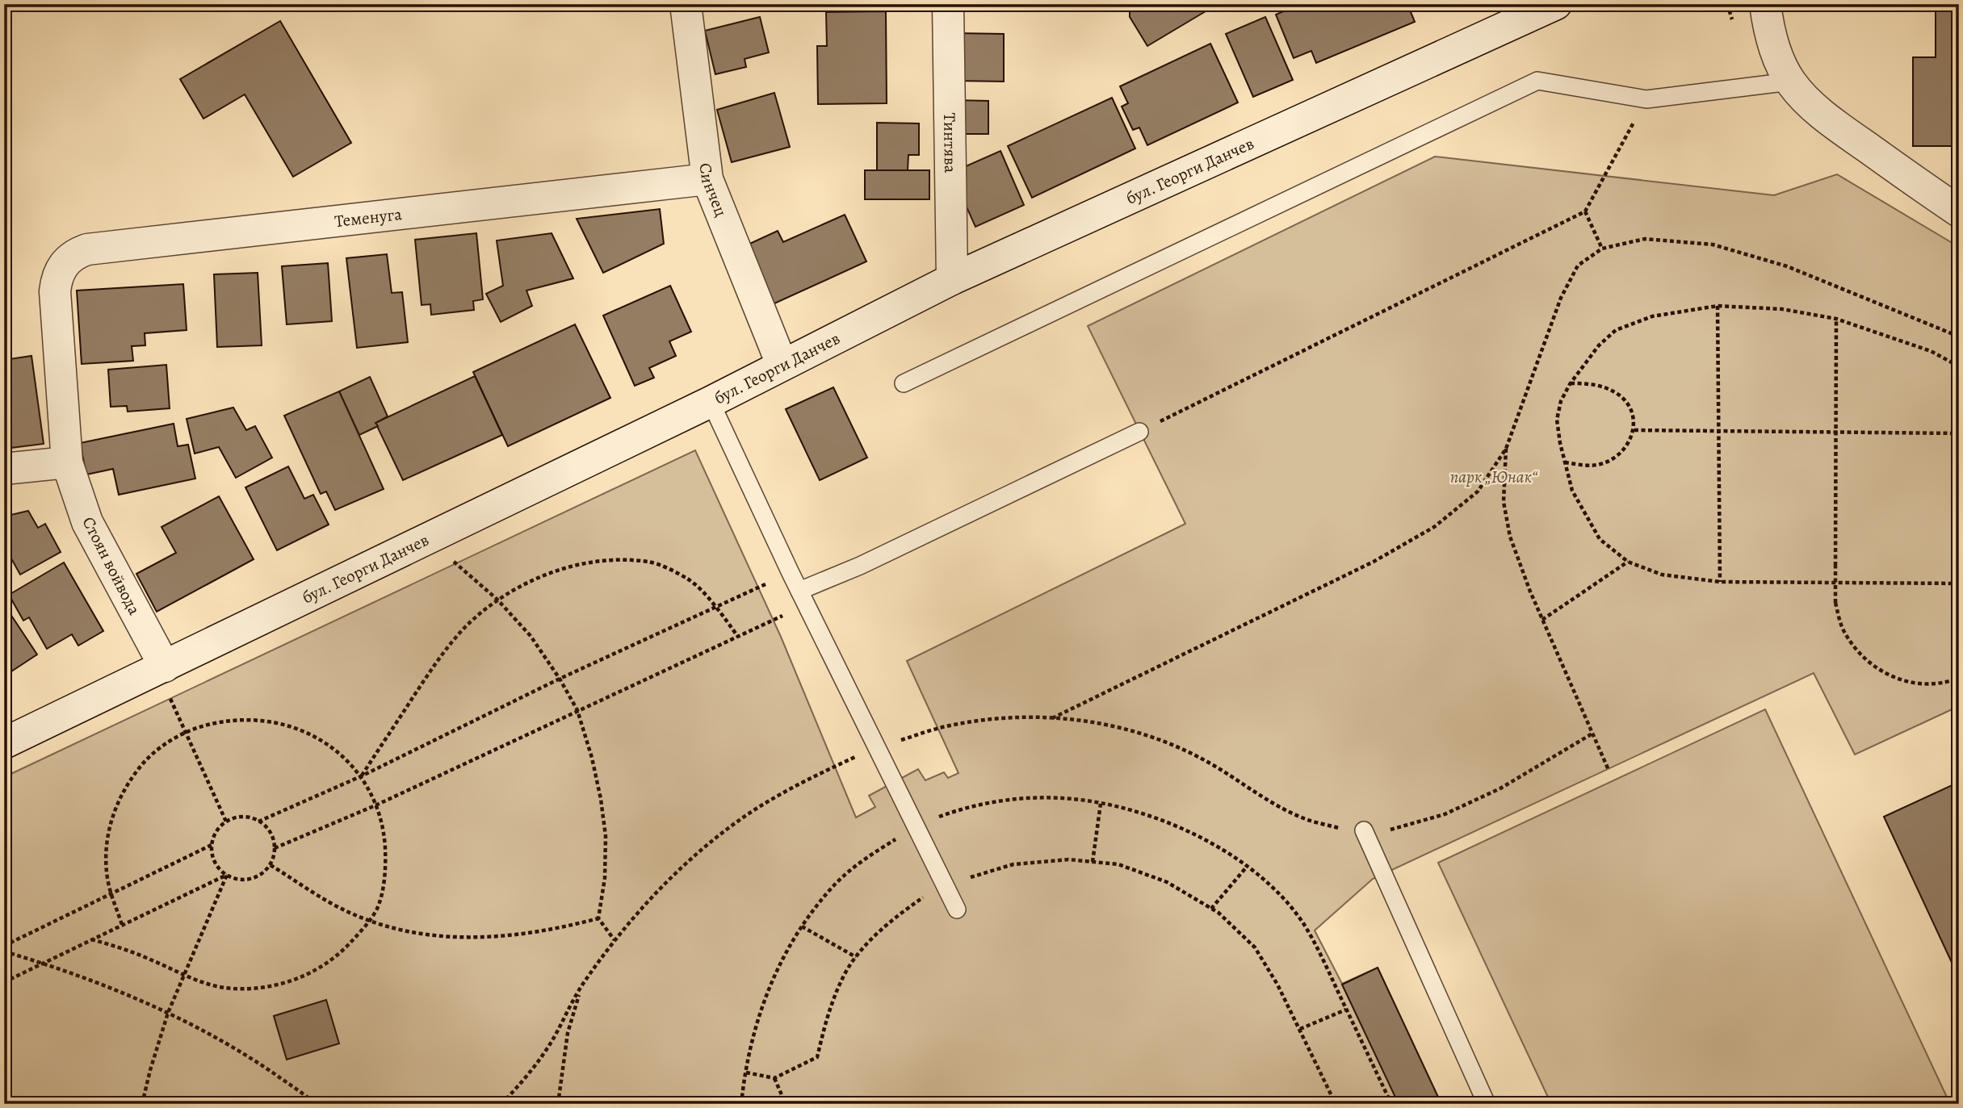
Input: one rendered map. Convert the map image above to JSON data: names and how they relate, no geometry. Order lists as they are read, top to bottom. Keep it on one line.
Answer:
{"streets":{"street":["Тинтява","бул. Георги Данчев","Синчец","Теменуга","Стоян войвода"]},"crossings":[["Тинтява","бул. Георги Данчев"],["бул. Георги Данчев","Синчец"],["бул. Георги Данчев","Стоян войвода"],["Синчец","Теменуга"],["Теменуга","Стоян войвода"]],"parks":["парк „Юнак“"]}
